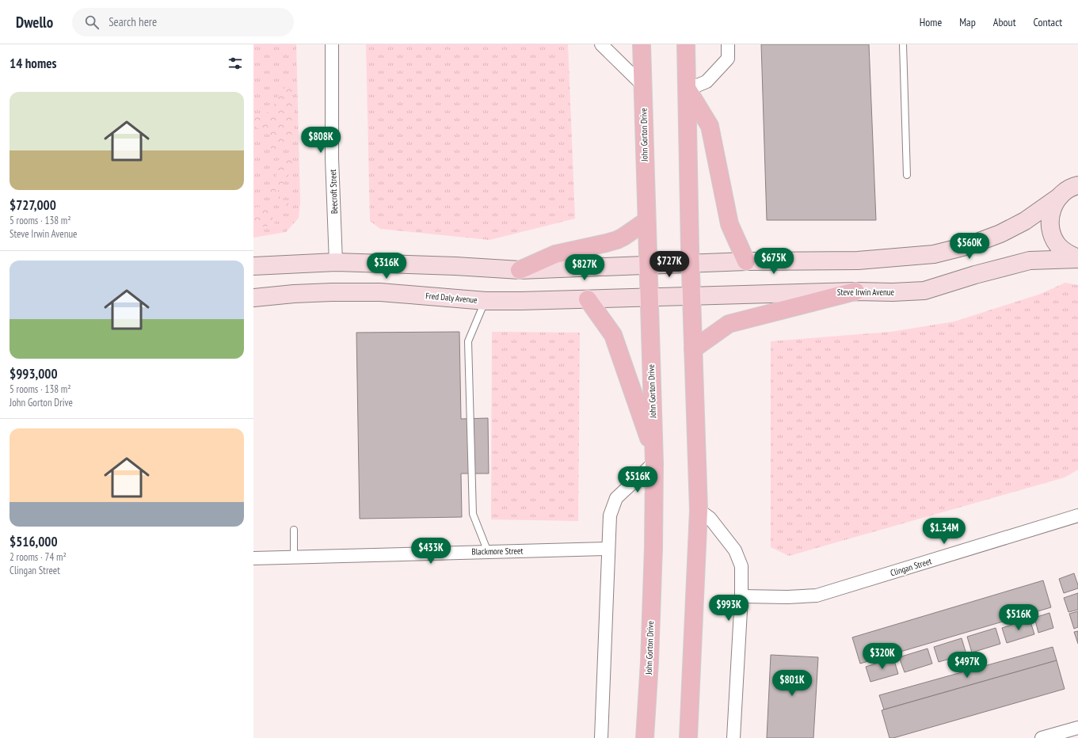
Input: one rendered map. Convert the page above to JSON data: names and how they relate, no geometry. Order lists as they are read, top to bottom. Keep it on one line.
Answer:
{"streets":{"main road":["John Gorton Drive"],"street":["Beecroft Street","Steve Irwin Avenue","Fred Daly Avenue","Blackmore Street","Clingan Street"]},"crossings":[["John Gorton Drive","Steve Irwin Avenue"],["John Gorton Drive","Fred Daly Avenue"],["Steve Irwin Avenue","Fred Daly Avenue"]],"page":{"header":"Dwello","search":"Search here","nav":["Home","Map","About","Contact"],"heading":"14 homes","list":[{"name":"$727,000","note":"5 rooms · 138 m² · Steve Irwin Avenue"},{"name":"$993,000","note":"5 rooms · 138 m² · John Gorton Drive"},{"name":"$516,000","note":"2 rooms · 74 m² · Clingan Street"}],"price":["$808K","$560K","$675K","$727K","$316K","$827K","$516K","$1.34M","$433K","$993K","$516K","$320K","$497K","$801K"]}}
